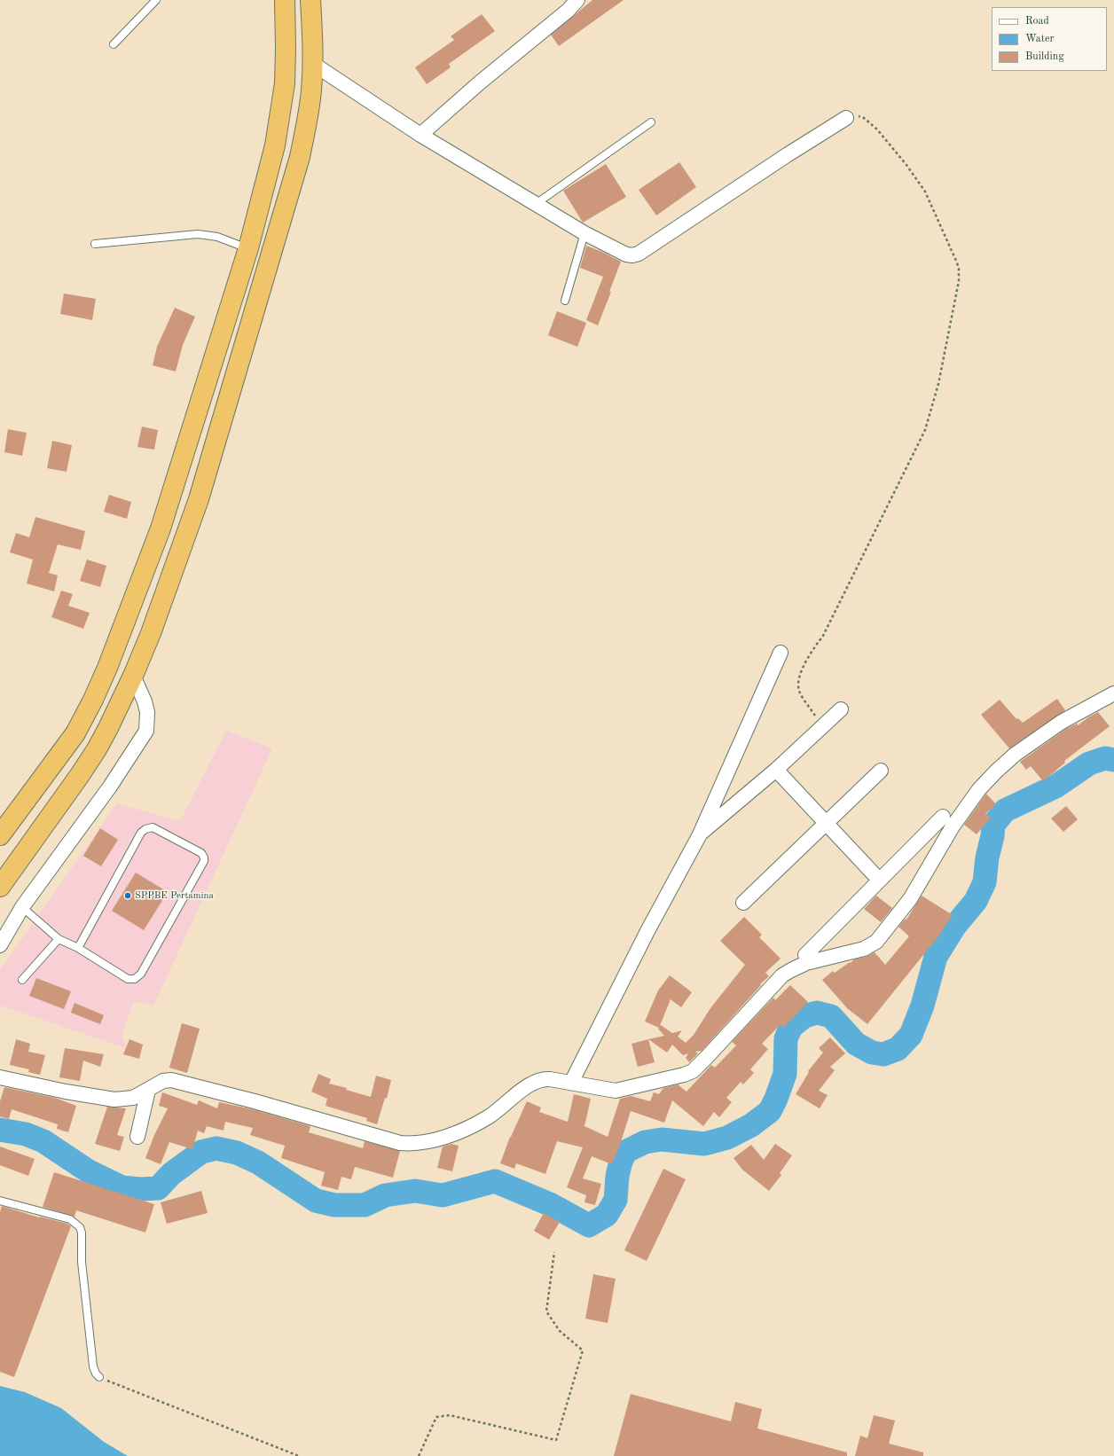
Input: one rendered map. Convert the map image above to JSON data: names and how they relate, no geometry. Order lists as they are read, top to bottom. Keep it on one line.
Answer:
{"places":["SPPBE Pertamina"],"legend":["Road","Water","Building"]}
